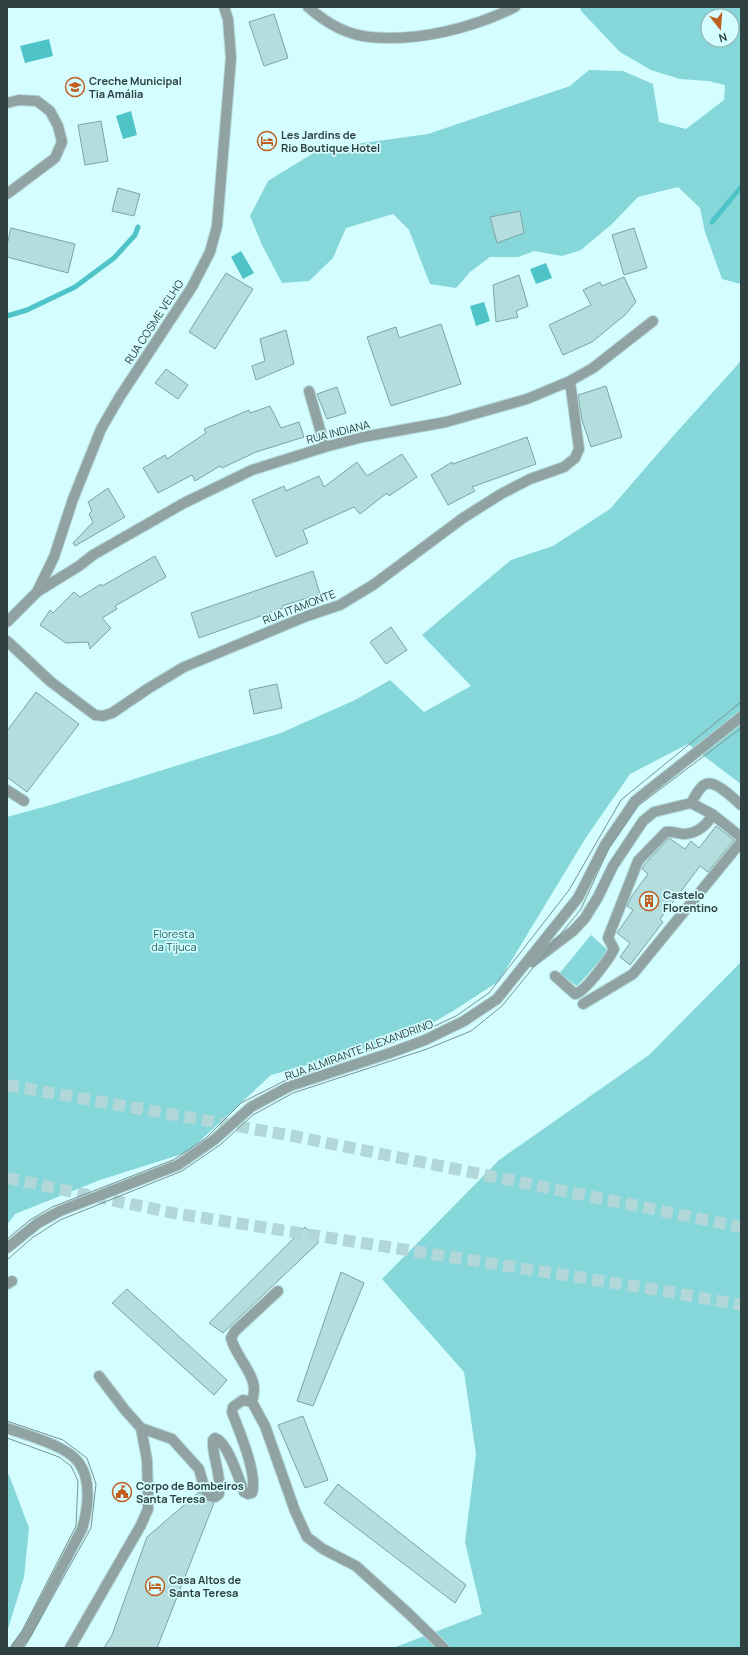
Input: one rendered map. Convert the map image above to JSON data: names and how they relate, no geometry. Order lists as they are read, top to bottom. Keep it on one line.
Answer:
{"streets":{"street":["RUA COSME VELHO","RUA INDIANA","RUA ITAMONTE","RUA ALMIRANTE ALEXANDRINO"]},"crossings":[["RUA COSME VELHO","RUA INDIANA"],["RUA INDIANA","RUA ITAMONTE"]],"parks":["Floresta da Tijuca"],"places":{"school or university":["Creche Municipal Tia Amália"],"hotel":["Les Jardins de Rio Boutique Hotel","Casa Altos de Santa Teresa"],"building":["Castelo Florentino"],"public building":["Corpo de Bombeiros Santa Teresa"]},"north":"bottom"}
